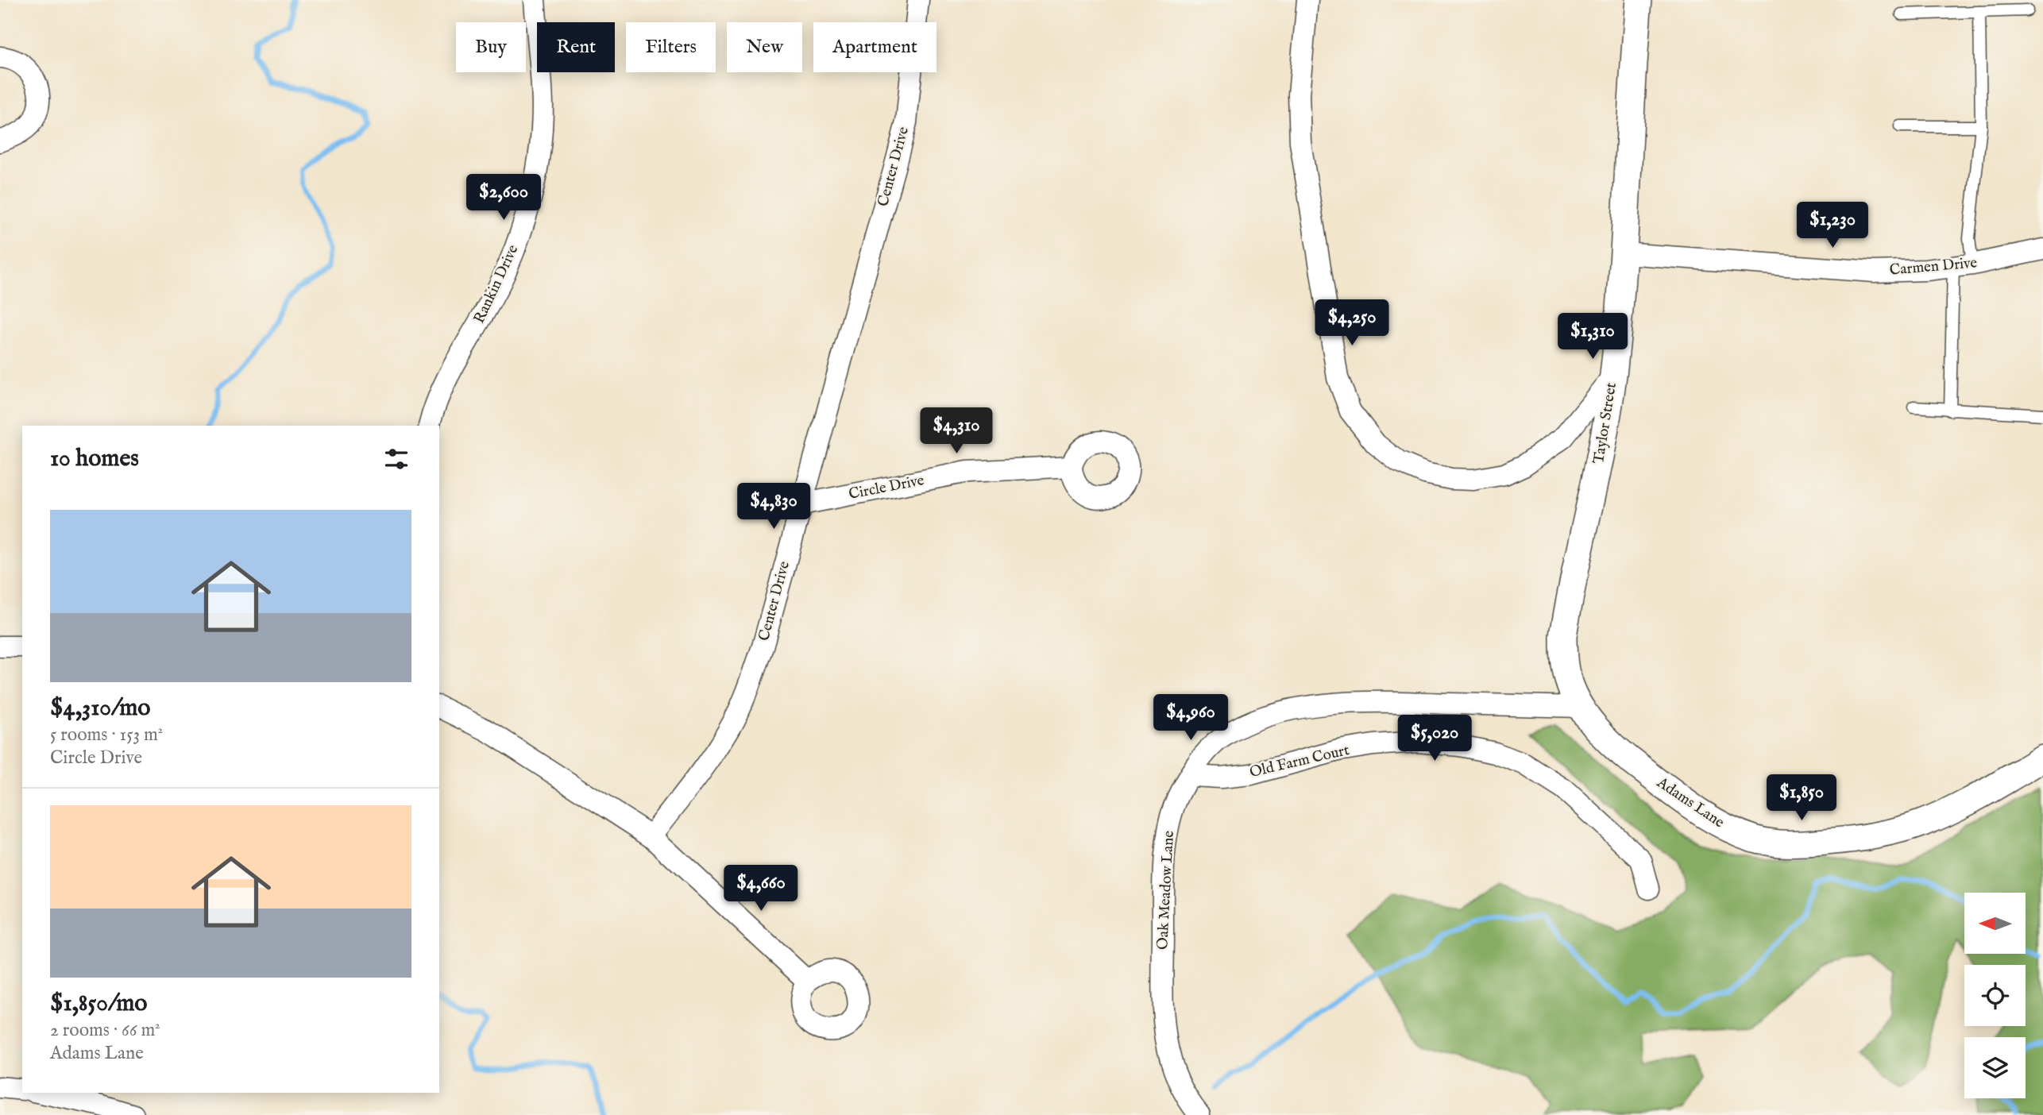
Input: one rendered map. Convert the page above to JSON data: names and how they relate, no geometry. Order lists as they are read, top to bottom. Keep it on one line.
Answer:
{"streets":{"street":["Center Drive","Carmen Drive","Rankin Drive","Taylor Street","Circle Drive","Old Farm Court","Adams Lane","Oak Meadow Lane"]},"crossings":[["Center Drive","Circle Drive"],["Carmen Drive","Taylor Street"],["Taylor Street","Adams Lane"],["Taylor Street","Oak Meadow Lane"],["Old Farm Court","Oak Meadow Lane"],["Adams Lane","Oak Meadow Lane"]],"north":"left","page":{"chip":["Buy","Rent","Filters","New","Apartment"],"price":["$2,600","$1,230","$4,250","$1,310","$4,310","$4,830","$4,960","$5,020","$1,850","$4,660"],"heading":"10 homes","list":[{"name":"$4,310/mo","note":"5 rooms · 153 m² · Circle Drive"},{"name":"$1,850/mo","note":"2 rooms · 66 m² · Adams Lane"}]}}
